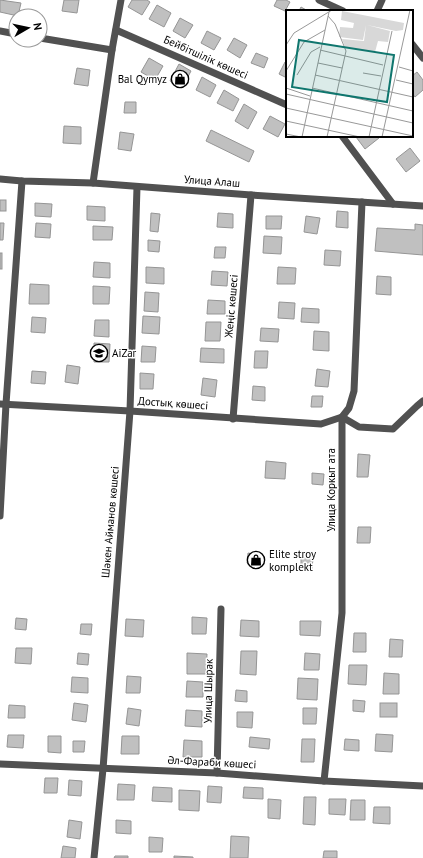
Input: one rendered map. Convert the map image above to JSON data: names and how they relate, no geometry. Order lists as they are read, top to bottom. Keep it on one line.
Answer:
{"streets":{"street":["Бейбітшілік көшесі","Улица Алаш","Жеңіс көшесі","Достық көшесі","Улица Коркыт ата","Шәкен Айманов көшесі","Улица Шырак","Әл-Фараби көшесі"]},"crossings":[["Улица Алаш","Жеңіс көшесі"],["Улица Алаш","Улица Коркыт ата"],["Улица Алаш","Шәкен Айманов көшесі"],["Жеңіс көшесі","Достық көшесі"],["Достық көшесі","Улица Коркыт ата"],["Достық көшесі","Шәкен Айманов көшесі"],["Улица Коркыт ата","Әл-Фараби көшесі"],["Шәкен Айманов көшесі","Әл-Фараби көшесі"],["Улица Шырак","Әл-Фараби көшесі"]],"places":{"shop":["Bal Qymyz","Elite stroy komplekt"],"school or university":["AiZar"]},"north":"right"}
